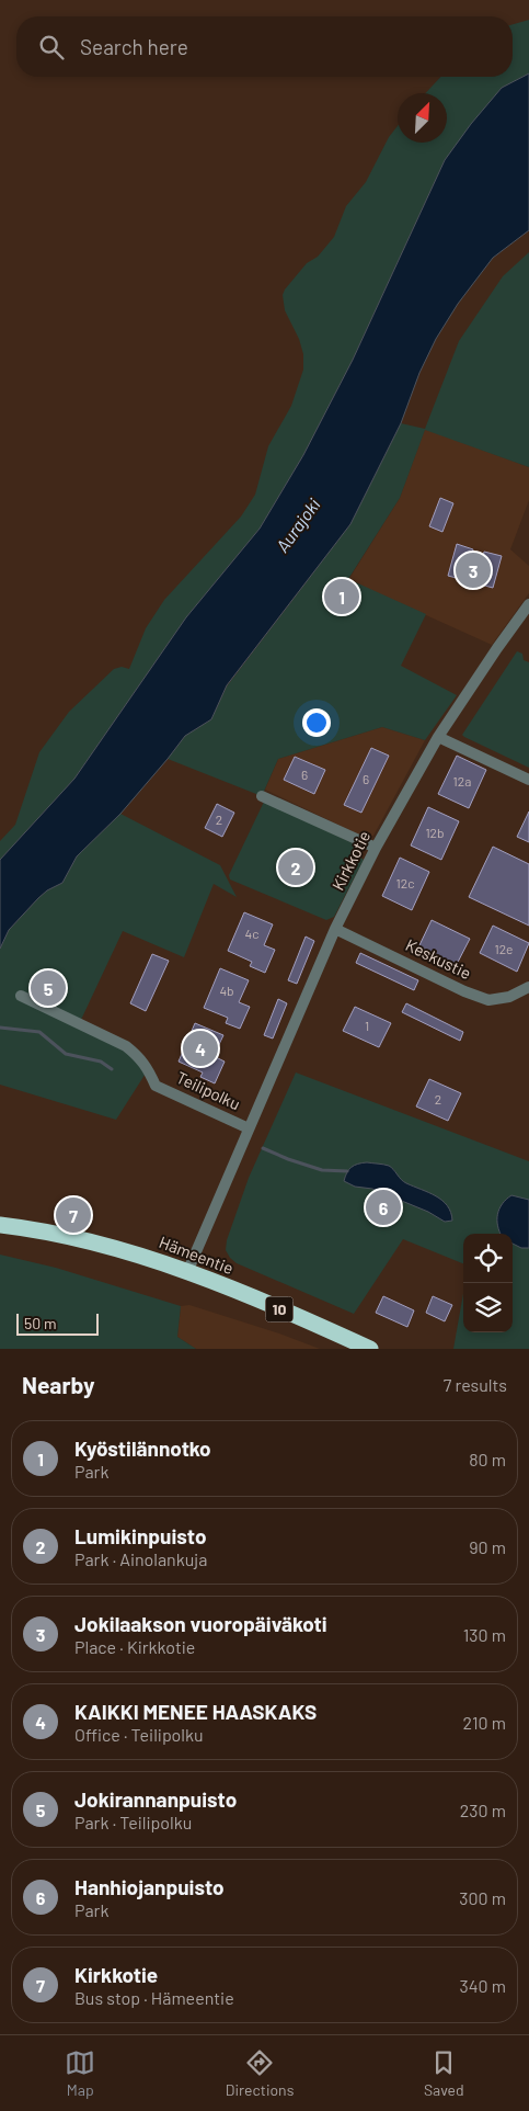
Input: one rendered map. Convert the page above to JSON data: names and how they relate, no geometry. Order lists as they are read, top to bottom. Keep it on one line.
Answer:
{"streets":{"highway":["Hämeentie","10"],"street":["Kirkkotie","Keskustie","Teilipolku"]},"crossings":[["Kirkkotie","Keskustie"],["Kirkkotie","Teilipolku"],["Kirkkotie","Hämeentie"]],"water":["Aurajoki"],"house_numbers":["6","6","12a","2","12b","12c","4c","12e","4b","1","2"],"scale_bar":"50 m","north":"top right","page":{"search":"Search here","pins":["3","1","2","5","4","6","7"],"scale":"50 m","heading":["Nearby","7 results"],"list":[{"mark":"1","name":"Kyöstilännotko","note":"Park","value":"80 m"},{"mark":"2","name":"Lumikinpuisto","note":"Park · Ainolankuja","value":"90 m"},{"mark":"3","name":"Jokilaakson vuoropäiväkoti","note":"Place · Kirkkotie","value":"130 m"},{"mark":"4","name":"KAIKKI MENEE HAASKAKS","note":"Office · Teilipolku","value":"210 m"},{"mark":"5","name":"Jokirannanpuisto","note":"Park · Teilipolku","value":"230 m"},{"mark":"6","name":"Hanhiojanpuisto","note":"Park","value":"300 m"},{"mark":"7","name":"Kirkkotie","note":"Bus stop · Hämeentie","value":"340 m"}],"nav":["Map","Directions","Saved"]}}
